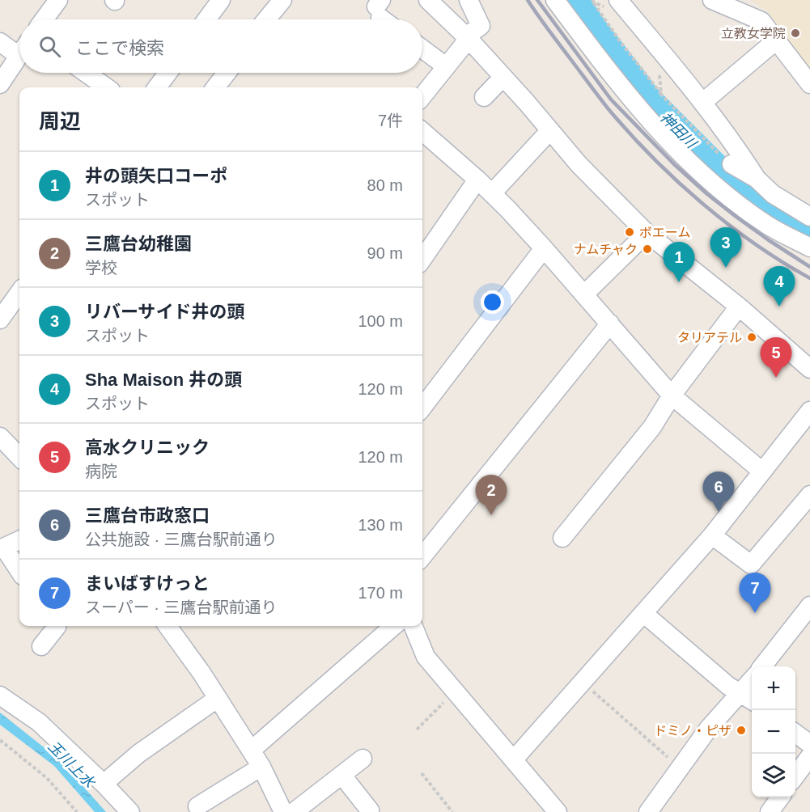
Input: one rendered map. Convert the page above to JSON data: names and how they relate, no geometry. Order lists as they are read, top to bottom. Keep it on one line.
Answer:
{"water":["神田川","玉川上水"],"places":["立教女学院","ボエーム","ナムチャク","タリアテル","ドミノ・ピザ"],"page":{"search":"ここで検索","heading":["周辺","7件"],"list":[{"mark":"1","name":"井の頭矢口コーポ","note":"スポット","value":"80 m"},{"mark":"2","name":"三鷹台幼稚園","note":"学校","value":"90 m"},{"mark":"3","name":"リバーサイド井の頭","note":"スポット","value":"100 m"},{"mark":"4","name":"Sha Maison 井の頭","note":"スポット","value":"120 m"},{"mark":"5","name":"高水クリニック","note":"病院","value":"120 m"},{"mark":"6","name":"三鷹台市政窓口","note":"公共施設 · 三鷹台駅前通り","value":"130 m"},{"mark":"7","name":"まいばすけっと","note":"スーパー · 三鷹台駅前通り","value":"170 m"}],"pins":["3","1","4","5","6","2","7"],"map_buttons":["+","−"]}}
